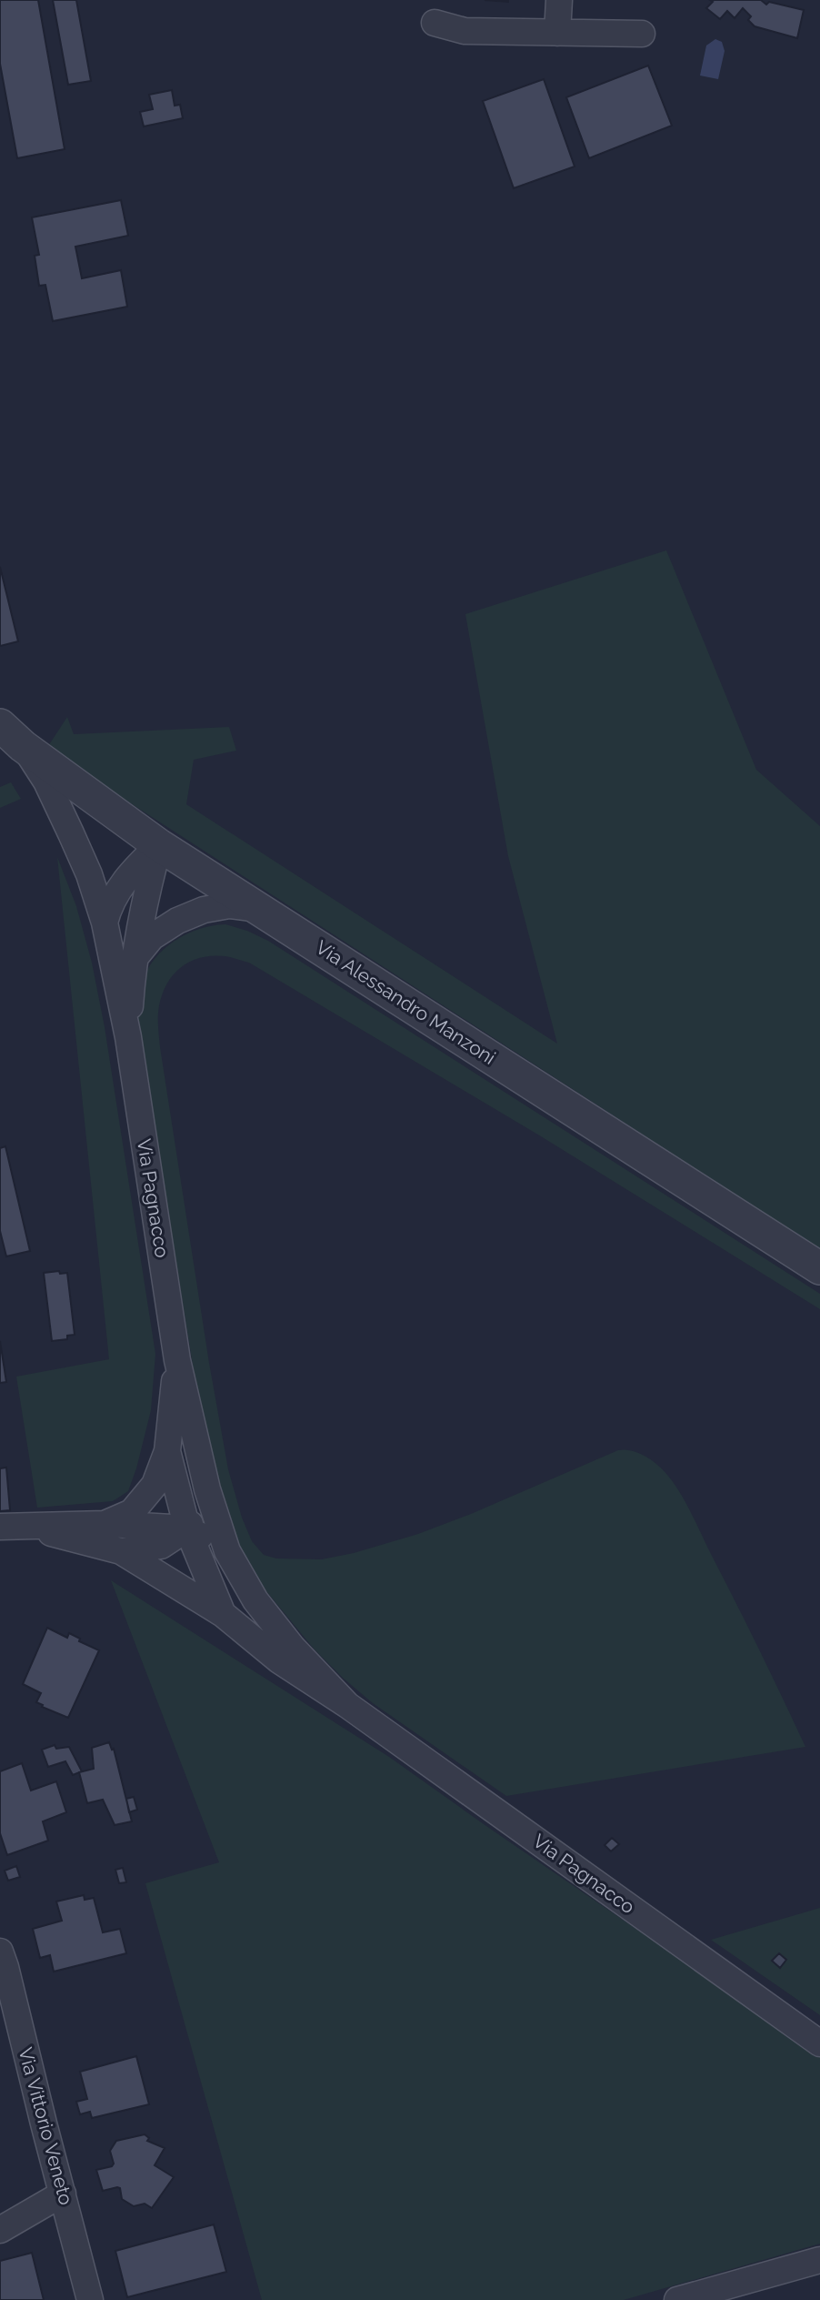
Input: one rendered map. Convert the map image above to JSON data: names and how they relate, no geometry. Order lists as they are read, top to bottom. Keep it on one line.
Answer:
{"streets":{"street":["Via Alessandro Manzoni","Via Pagnacco","Via Vittorio Veneto"]},"crossings":[["Via Alessandro Manzoni","Via Pagnacco"]]}
